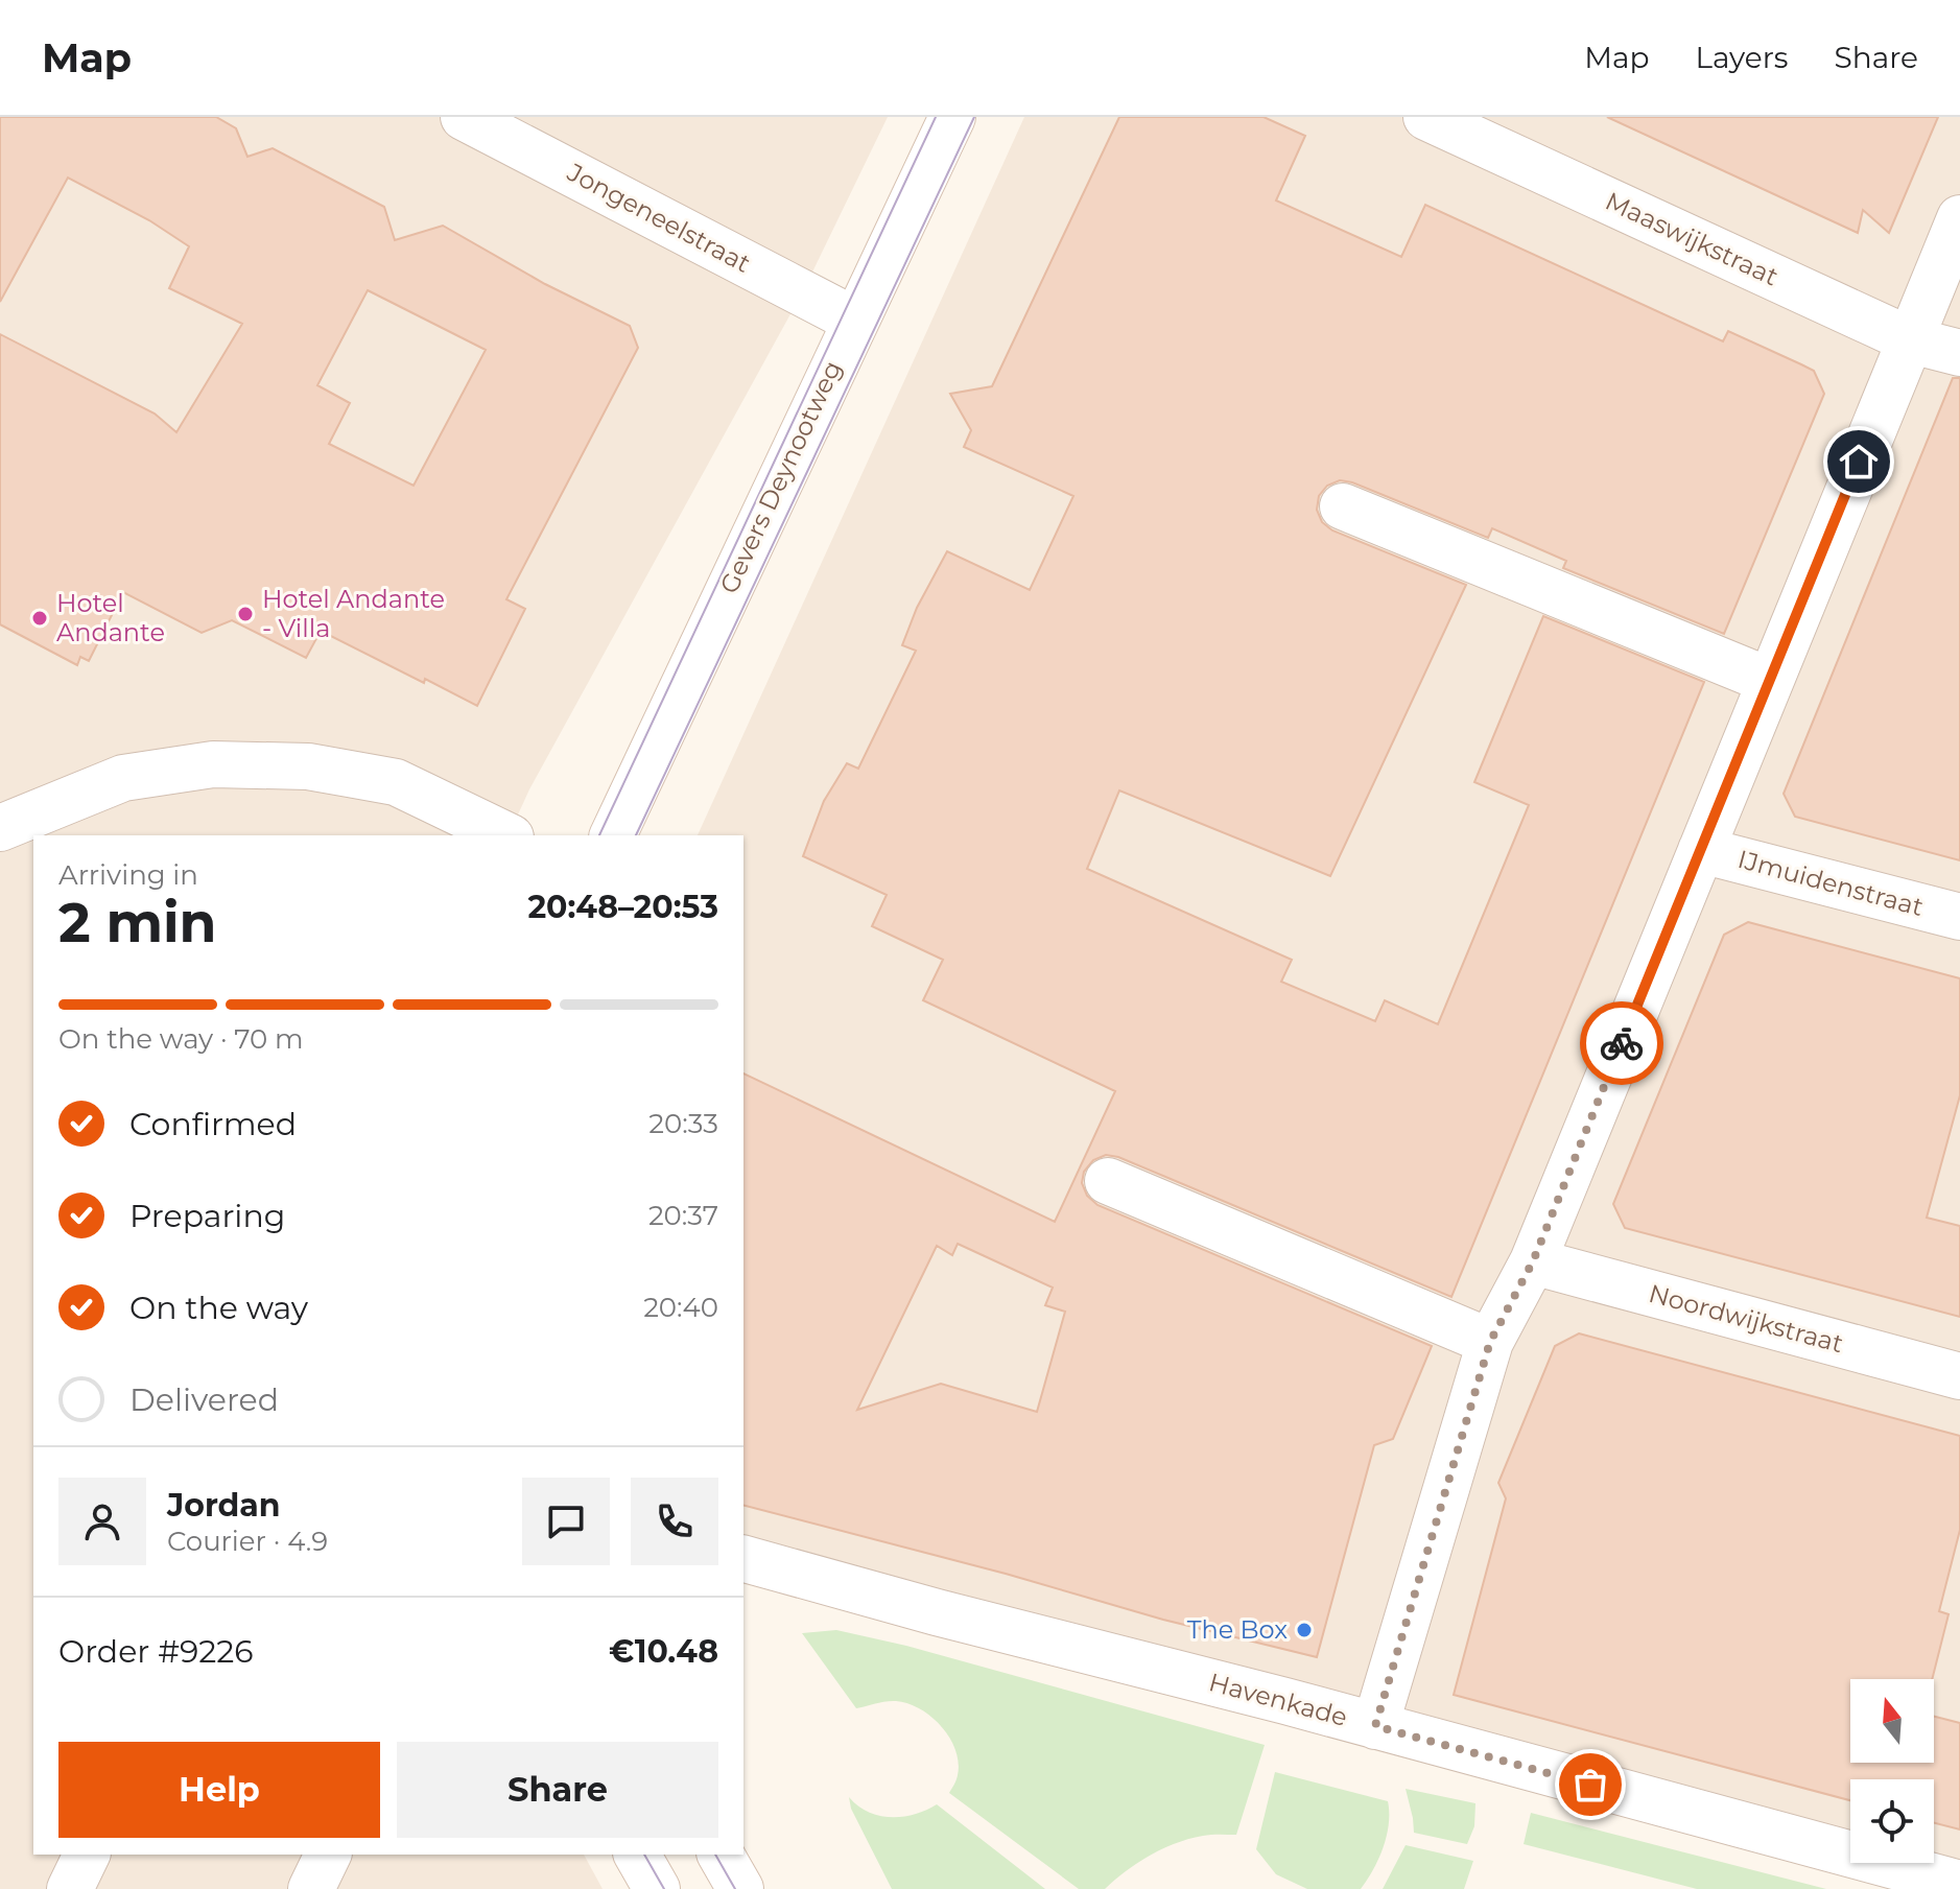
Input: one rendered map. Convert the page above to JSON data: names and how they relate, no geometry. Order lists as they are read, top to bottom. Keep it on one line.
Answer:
{"streets":{"street":["Jongeneelstraat","Maaswijkstraat","Gevers Deynootweg","IJmuidenstraat","Noordwijkstraat","Havenkade"]},"crossings":[["Jongeneelstraat","Gevers Deynootweg"]],"places":["Hotel Andante - Villa","Hotel Andante","The Box"],"north":"top","page":{"header":"Map","nav":["Map","Layers","Share"],"heading":["2 min","Arriving in","20:48–20:53"],"panel":["Jordan","Courier · 4.9","Order #9226","€10.48"],"bar":"On the way · 70 m","list":[["Confirmed","20:33"],["Preparing","20:37"],["On the way","20:40"],"Delivered"],"buttons":["Help","Share"]}}
